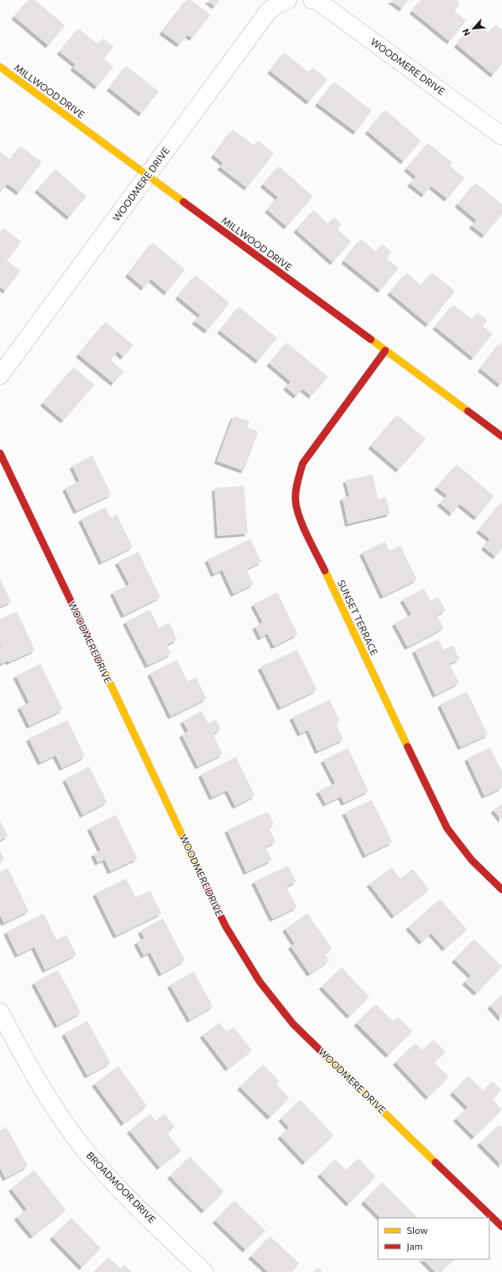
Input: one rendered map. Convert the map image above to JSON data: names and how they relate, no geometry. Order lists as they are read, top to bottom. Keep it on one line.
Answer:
{"streets":{"street":["WOODMERE DRIVE","MILLWOOD DRIVE","SUNSET TERRACE","BROADMOOR DRIVE"]},"crossings":[["WOODMERE DRIVE","MILLWOOD DRIVE"],["MILLWOOD DRIVE","SUNSET TERRACE"]],"legend":["Slow","Jam"],"north":"bottom left"}
